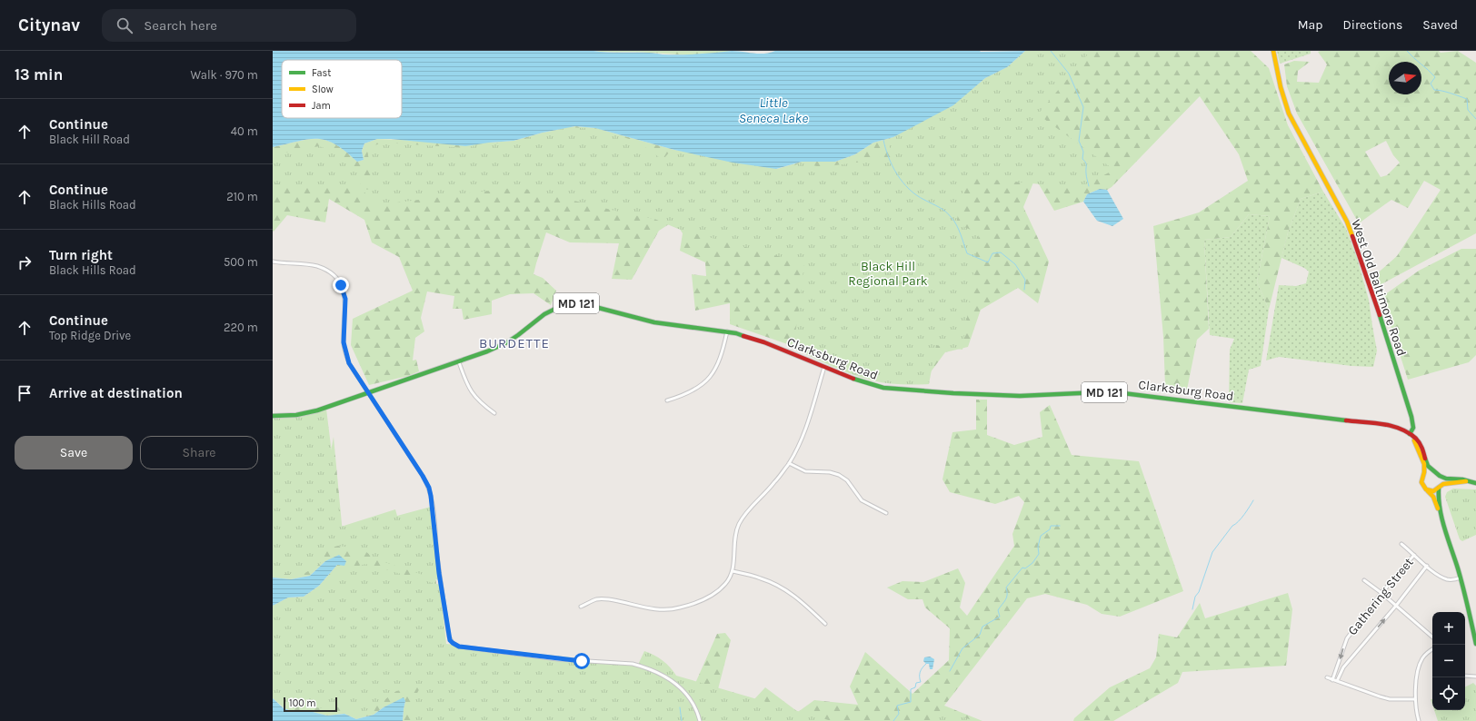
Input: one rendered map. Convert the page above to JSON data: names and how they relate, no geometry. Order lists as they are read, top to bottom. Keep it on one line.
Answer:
{"streets":{"main road":["West Old Baltimore Road","MD 121","Clarksburg Road"],"street":["Gathering Street"]},"crossings":[["West Old Baltimore Road","Clarksburg Road"]],"districts":["BURDETTE"],"water":["Little Seneca Lake"],"parks":["Black Hill Regional Park"],"legend":["Fast","Slow","Jam"],"scale_bar":"100 m","north":"right","page":{"header":"Citynav","search":"Search here","nav":["Map","Directions","Saved"],"heading":["13 min","Walk · 970 m"],"list":[["Continue","Black Hill Road","40 m"],["Continue","Black Hills Road","210 m"],["Turn right","Black Hills Road","500 m"],["Continue","Top Ridge Drive","220 m"],"Arrive at destination"],"buttons":["Save","Share"],"map_buttons":["+","−"],"scale":"100 m"}}
